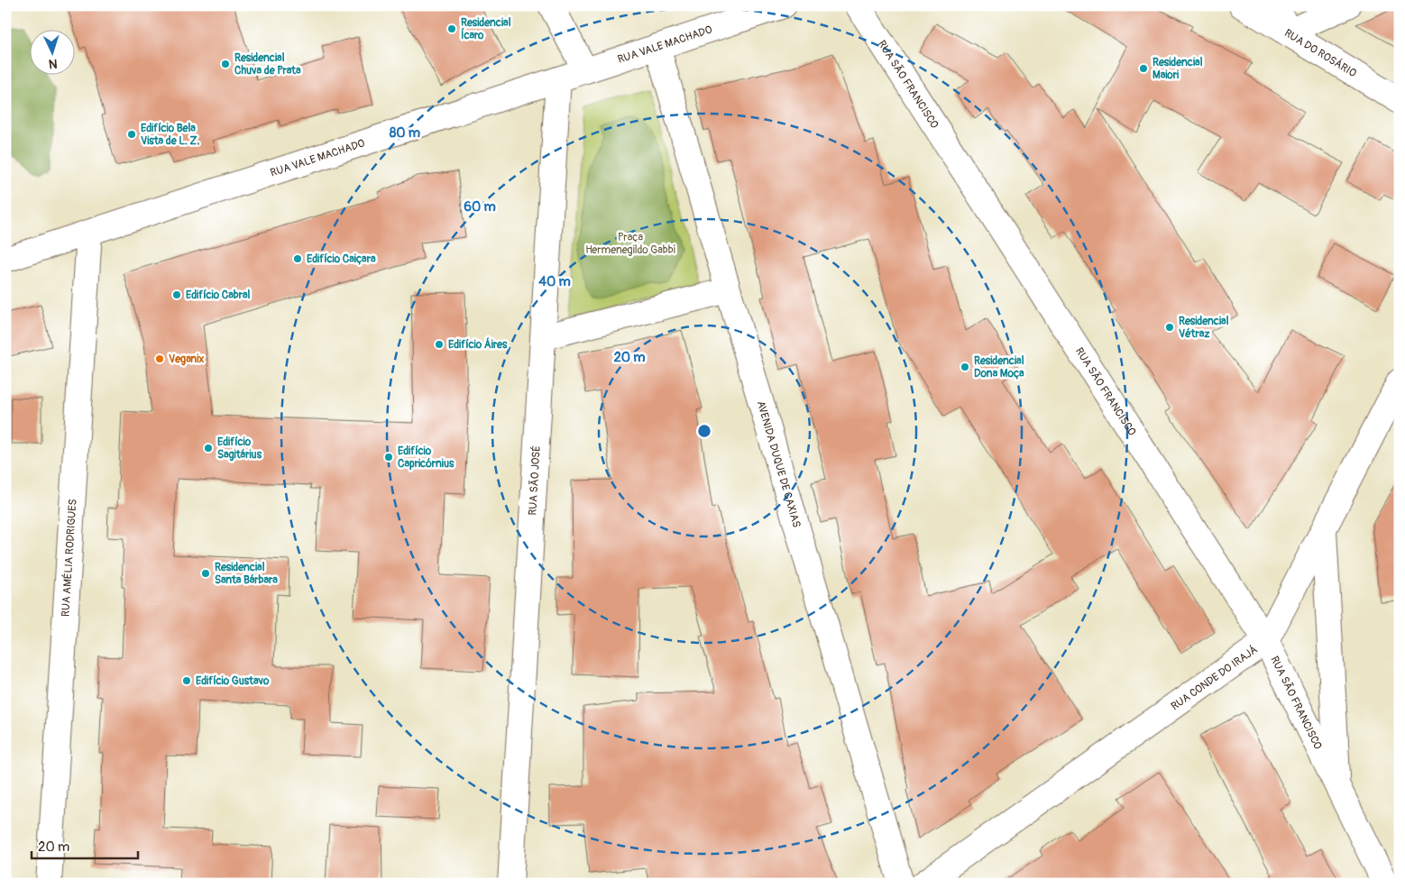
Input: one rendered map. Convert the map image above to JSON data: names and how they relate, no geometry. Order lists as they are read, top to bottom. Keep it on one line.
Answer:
{"streets":{"street":["RUA VALE MACHADO","RUA DO ROSÁRIO","RUA SÃO FRANCISCO","AVENIDA DUQUE DE CAXIAS","RUA SÃO JOSÉ","RUA AMÉLIA RODRIGUES","RUA CONDE DO IRAJÁ"]},"crossings":[["RUA VALE MACHADO","AVENIDA DUQUE DE CAXIAS"],["RUA VALE MACHADO","RUA SÃO JOSÉ"],["RUA VALE MACHADO","RUA AMÉLIA RODRIGUES"],["RUA SÃO FRANCISCO","RUA CONDE DO IRAJÁ"]],"parks":["Praça Hermenegildo Gabbi"],"places":["Residencial Ícaro","Residencial Chuva de Prata","Residencial Maiori","Edifício Bela Vista de L. Z.","Edifício Caiçara","Edifício Cabral","Residencial Vétraz","Edifício Áires","Veganix","Residencial Dona Moça","Edifício Sagitárius","Edifício Capricórnius","Residencial Santa Bárbara","Edifício Gustavo"],"scale_bar":"20 m","north":"bottom","rings":["80 m","60 m","40 m","20 m"]}
